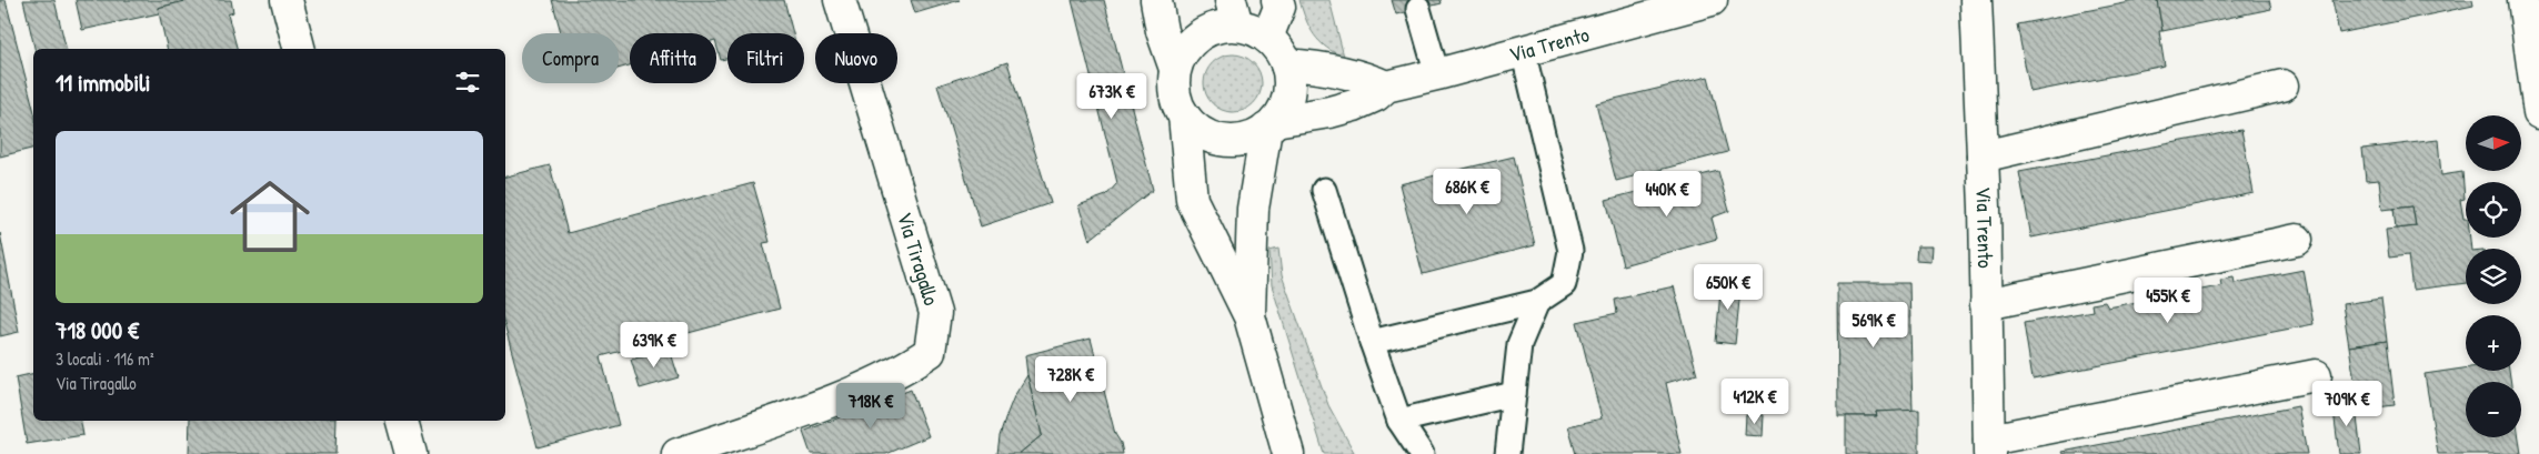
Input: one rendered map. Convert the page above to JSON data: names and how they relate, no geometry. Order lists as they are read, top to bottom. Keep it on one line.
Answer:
{"streets":{"street":["Via Trento","Via Tiragallo"]},"north":"right","page":{"chip":["Compra","Affitta","Filtri","Nuovo"],"heading":"11 immobili","price":["673K €","686K €","440K €","650K €","455K €","569K €","639K €","728K €","412K €","709K €","718K €"],"map_buttons":["+","−"],"list":[{"name":"718 000 €","note":"3 locali · 116 m² · Via Tiragallo"}]}}
